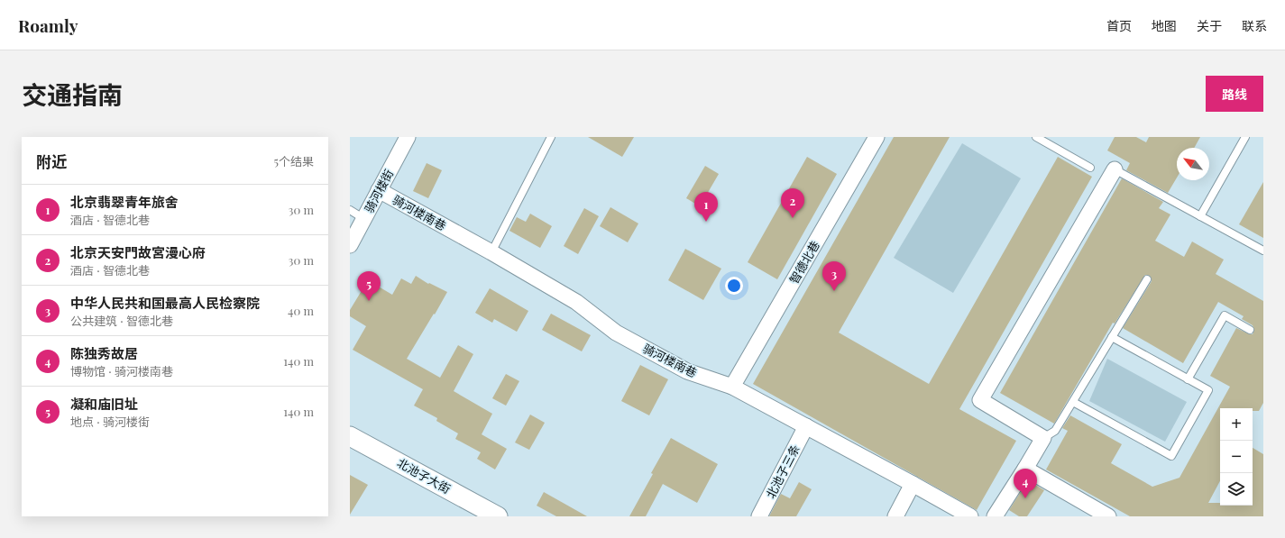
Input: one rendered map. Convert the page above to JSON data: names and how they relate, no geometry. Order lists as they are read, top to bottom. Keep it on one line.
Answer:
{"streets":{"street":["骑河楼街","骑河楼南巷","智德北巷","北池子三条","北池子大街"]},"crossings":[["骑河楼街","骑河楼南巷"],["骑河楼南巷","智德北巷"],["骑河楼南巷","北池子三条"]],"north":"top left","page":{"header":"Roamly","nav":["首页","地图","关于","联系"],"title":"交通指南","buttons":"路线","heading":["附近","5个结果"],"list":[{"mark":"1","name":"北京翡翠青年旅舍","note":"酒店 · 智德北巷","value":"30 m"},{"mark":"2","name":"北京天安門故宮漫心府","note":"酒店 · 智德北巷","value":"30 m"},{"mark":"3","name":"中华人民共和国最高人民检察院","note":"公共建筑 · 智德北巷","value":"40 m"},{"mark":"4","name":"陈独秀故居","note":"博物馆 · 骑河楼南巷","value":"140 m"},{"mark":"5","name":"凝和庙旧址","note":"地点 · 骑河楼街","value":"140 m"}],"pins":["2","1","3","5","4"],"map_buttons":["+","−"]}}
